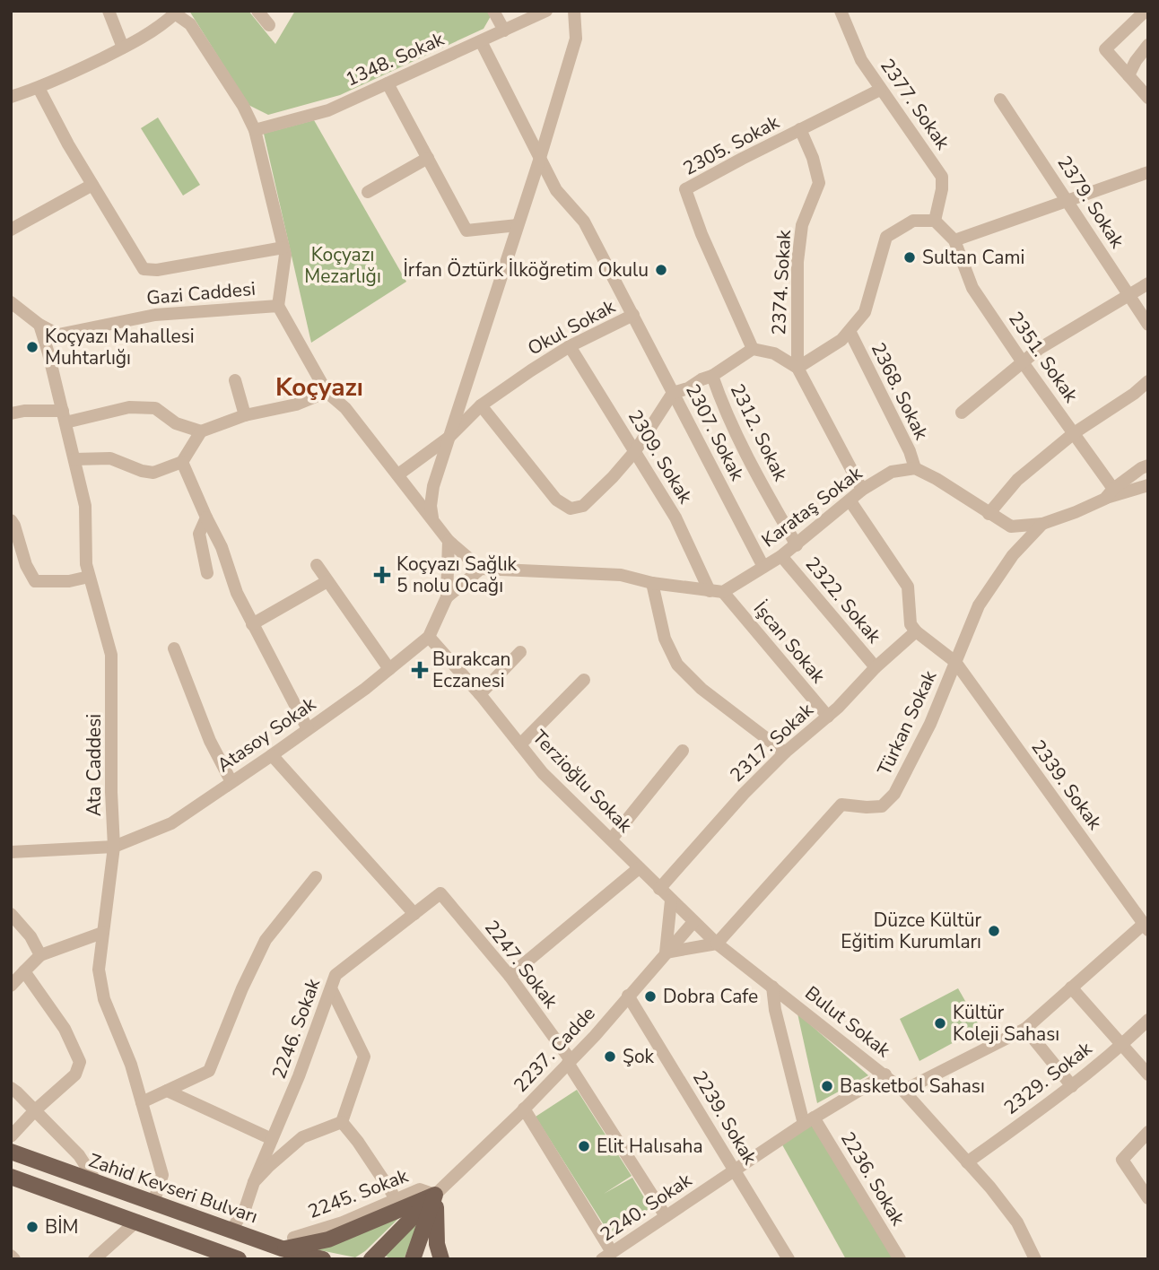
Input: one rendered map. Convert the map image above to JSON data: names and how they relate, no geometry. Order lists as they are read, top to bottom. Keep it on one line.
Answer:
{"streets":{"main road":["Zahid Kevseri Bulvarı"],"street":["1348. Sokak","2377. Sokak","2305. Sokak","2379. Sokak","2374. Sokak","Gazi Caddesi","Okul Sokak","2351. Sokak","2368. Sokak","2307. Sokak","2312. Sokak","2309. Sokak","Karataş Sokak","2322. Sokak","İşcan Sokak","Türkan Sokak","Atasoy Sokak","2317. Sokak","Ata Caddesi","Terzioğlu Sokak","2339. Sokak","2247. Sokak","Bulut Sokak","2246. Sokak","2237. Cadde","2329. Sokak","2239. Sokak","2236. Sokak","2240. Sokak"]},"crossings":[["1348. Sokak","Okul Sokak"],["2377. Sokak","2305. Sokak"],["2305. Sokak","2374. Sokak"],["2305. Sokak","2312. Sokak"],["Gazi Caddesi","Okul Sokak"],["Okul Sokak","2307. Sokak"],["Okul Sokak","2309. Sokak"],["2368. Sokak","Karataş Sokak"],["2307. Sokak","Karataş Sokak"],["2312. Sokak","Karataş Sokak"],["2309. Sokak","Karataş Sokak"],["2309. Sokak","İşcan Sokak"],["Karataş Sokak","2322. Sokak"],["Karataş Sokak","İşcan Sokak"],["2322. Sokak","2317. Sokak"],["İşcan Sokak","2317. Sokak"],["Türkan Sokak","2317. Sokak"],["Türkan Sokak","Terzioğlu Sokak"],["Türkan Sokak","2339. Sokak"],["Türkan Sokak","Bulut Sokak"],["Atasoy Sokak","Ata Caddesi"],["Atasoy Sokak","Terzioğlu Sokak"],["2317. Sokak","Terzioğlu Sokak"],["Ata Caddesi","Zahid Kevseri Bulvarı"],["Terzioğlu Sokak","Bulut Sokak"],["Terzioğlu Sokak","2237. Cadde"],["2247. Sokak","2246. Sokak"],["2247. Sokak","2237. Cadde"],["2247. Sokak","2240. Sokak"],["Bulut Sokak","2329. Sokak"],["Bulut Sokak","2236. Sokak"],["Bulut Sokak","2240. Sokak"],["2246. Sokak","Zahid Kevseri Bulvarı"],["2237. Cadde","2239. Sokak"],["2239. Sokak","2240. Sokak"],["2236. Sokak","2240. Sokak"]],"districts":["Koçyazı"],"parks":["Koçyazı Mezarlığı"],"places":{"other":["Sultan Cami","İrfan Öztürk İlköğretim Okulu","Koçyazı Mahallesi Muhtarlığı","Düzce Kültür Eğitim Kurumları","Dobra Cafe","Kültür Koleji Sahası","Şok","Basketbol Sahası","Elit Halısaha","BİM"],"health":["Koçyazı Sağlık 5 nolu Ocağı","Burakcan Eczanesi"]}}
